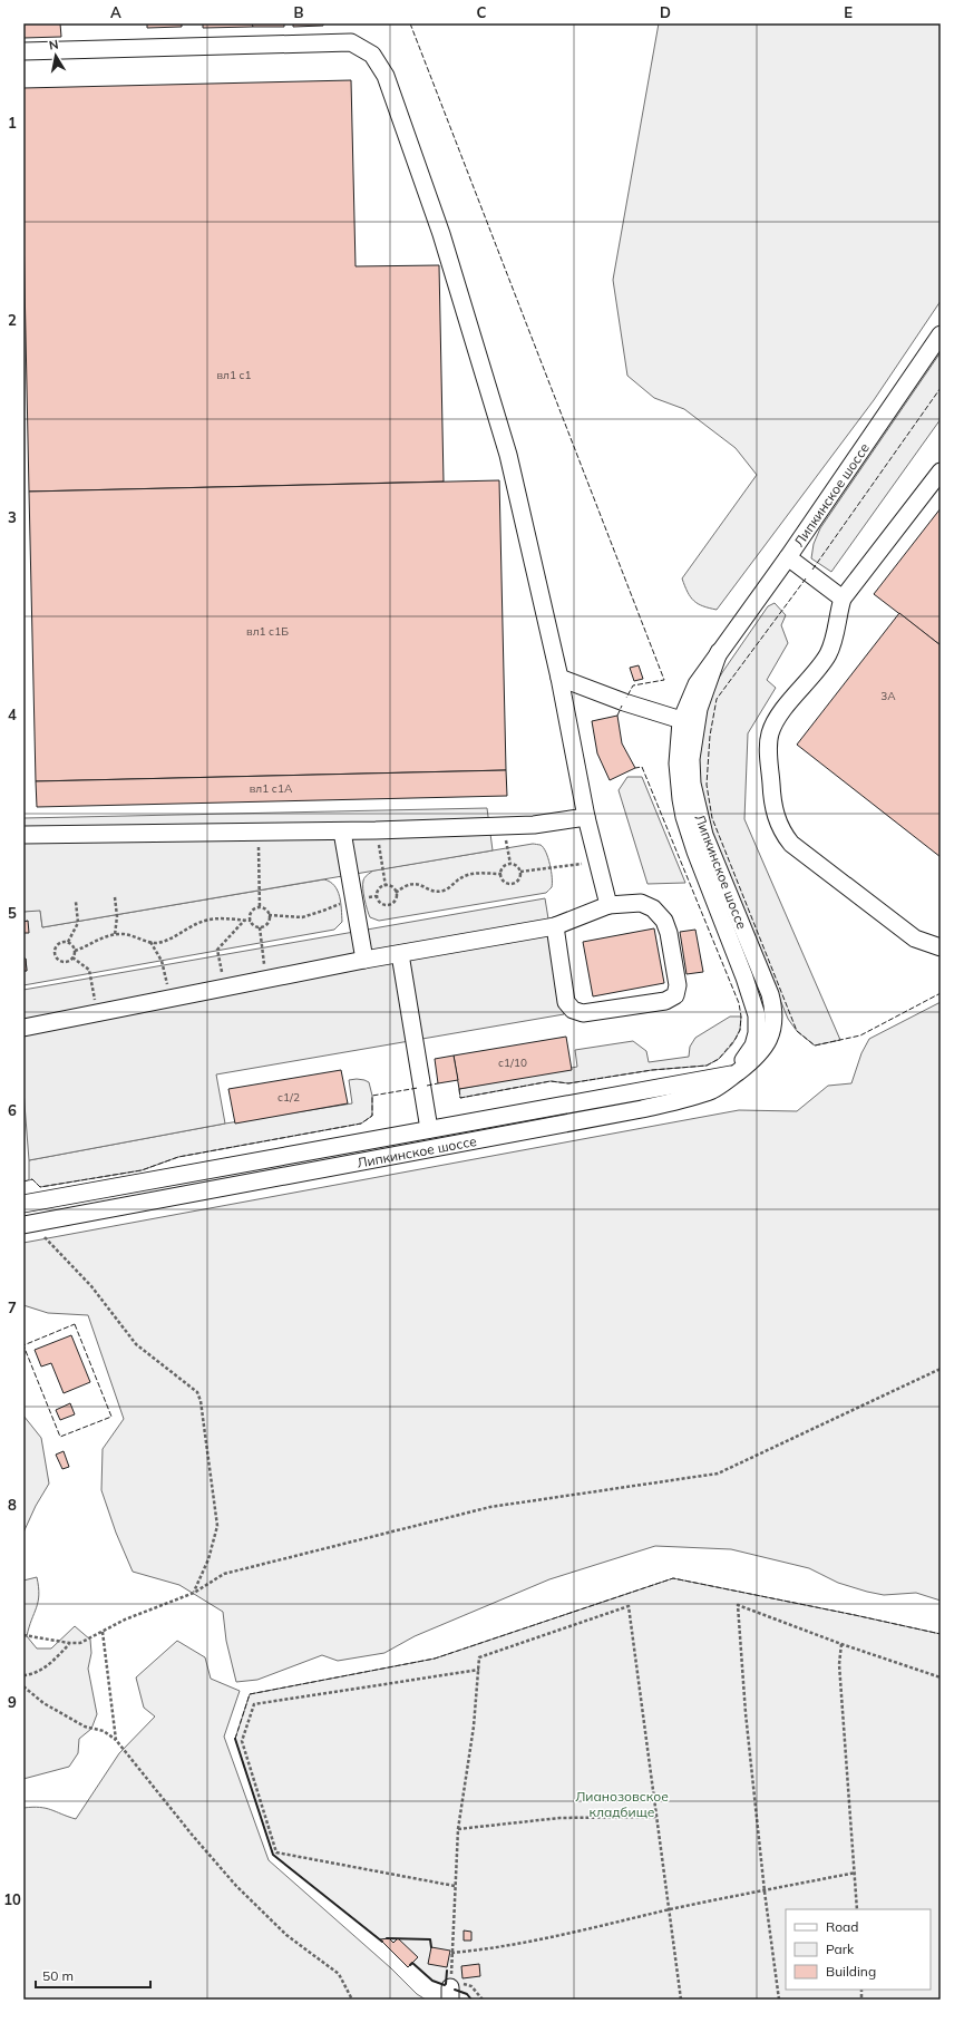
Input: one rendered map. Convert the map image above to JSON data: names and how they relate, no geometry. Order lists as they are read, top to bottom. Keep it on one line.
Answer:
{"streets":{"street":["Липкинское шоссе"]},"parks":["Лианозовское кладбище"],"house_numbers":["вл1 с1","вл1 с1Б","3А","вл1 с1А","с1/10","с1/2"],"legend":["Road","Park","Building"],"scale_bar":"50 m","north":"top","grid":{"columns":["A","B","C","D","E"],"rows":["1","2","3","4","5","6","7","8","9","10"]}}
